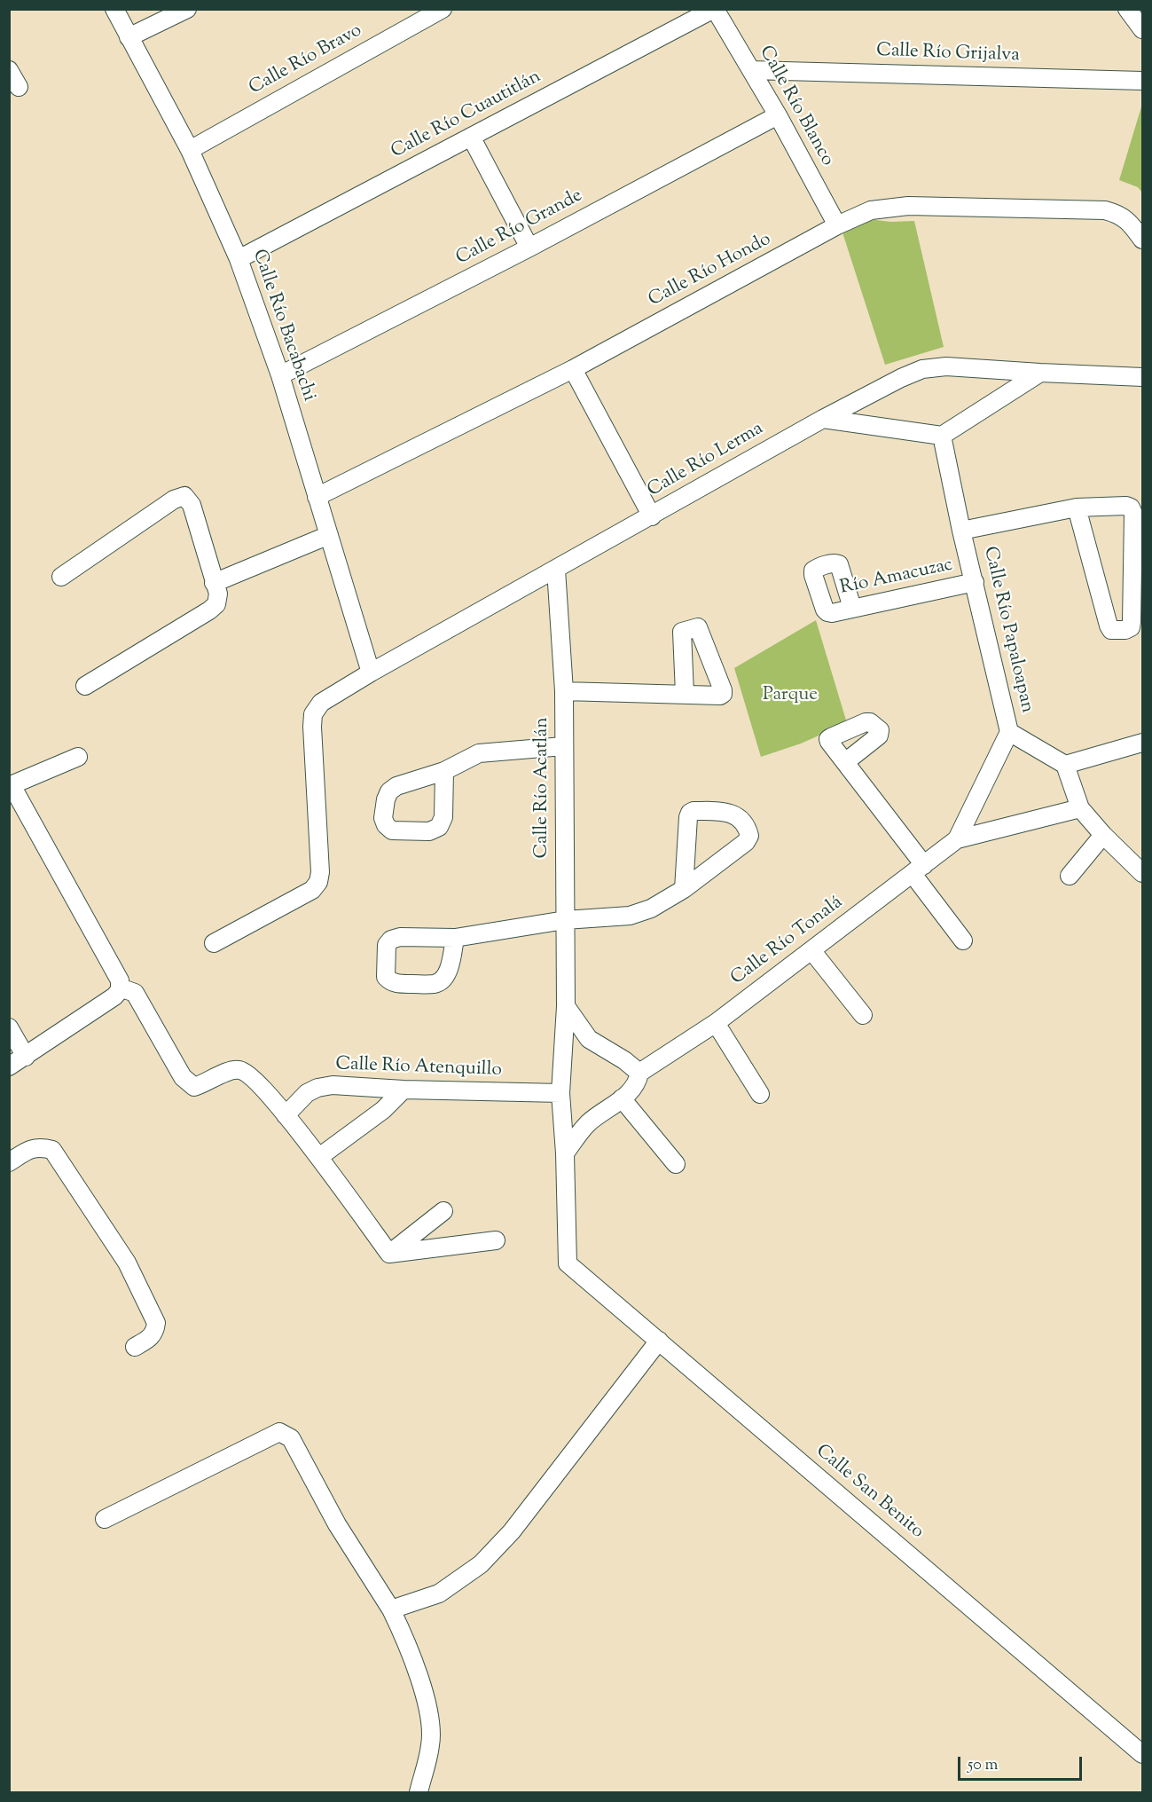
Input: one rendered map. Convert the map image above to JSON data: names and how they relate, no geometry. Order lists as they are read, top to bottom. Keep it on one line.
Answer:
{"streets":{"street":["Calle Río Grijalva","Calle Río Bravo","Calle Río Blanco","Calle Río Cuautitlán","Calle Río Grande","Calle Río Hondo","Calle Río Bacabachi","Calle Río Lerma","Río Amacuzac","Calle Río Papaloapan","Calle Río Acatlán","Calle Río Tonalá","Calle Río Atenquillo","Calle San Benito"]},"crossings":[["Calle Río Grijalva","Calle Río Blanco"],["Calle Río Bravo","Calle Río Bacabachi"],["Calle Río Blanco","Calle Río Cuautitlán"],["Calle Río Blanco","Calle Río Grande"],["Calle Río Blanco","Calle Río Hondo"],["Calle Río Cuautitlán","Calle Río Bacabachi"],["Calle Río Grande","Calle Río Bacabachi"],["Calle Río Hondo","Calle Río Bacabachi"],["Calle Río Bacabachi","Calle Río Lerma"],["Calle Río Lerma","Calle Río Acatlán"],["Río Amacuzac","Calle Río Papaloapan"],["Calle Río Papaloapan","Calle Río Tonalá"],["Calle Río Acatlán","Calle Río Tonalá"],["Calle Río Acatlán","Calle Río Atenquillo"],["Calle Río Acatlán","Calle San Benito"],["Calle Río Tonalá","Calle Río Atenquillo"]],"parks":["Parque"],"scale_bar":"50 m"}
